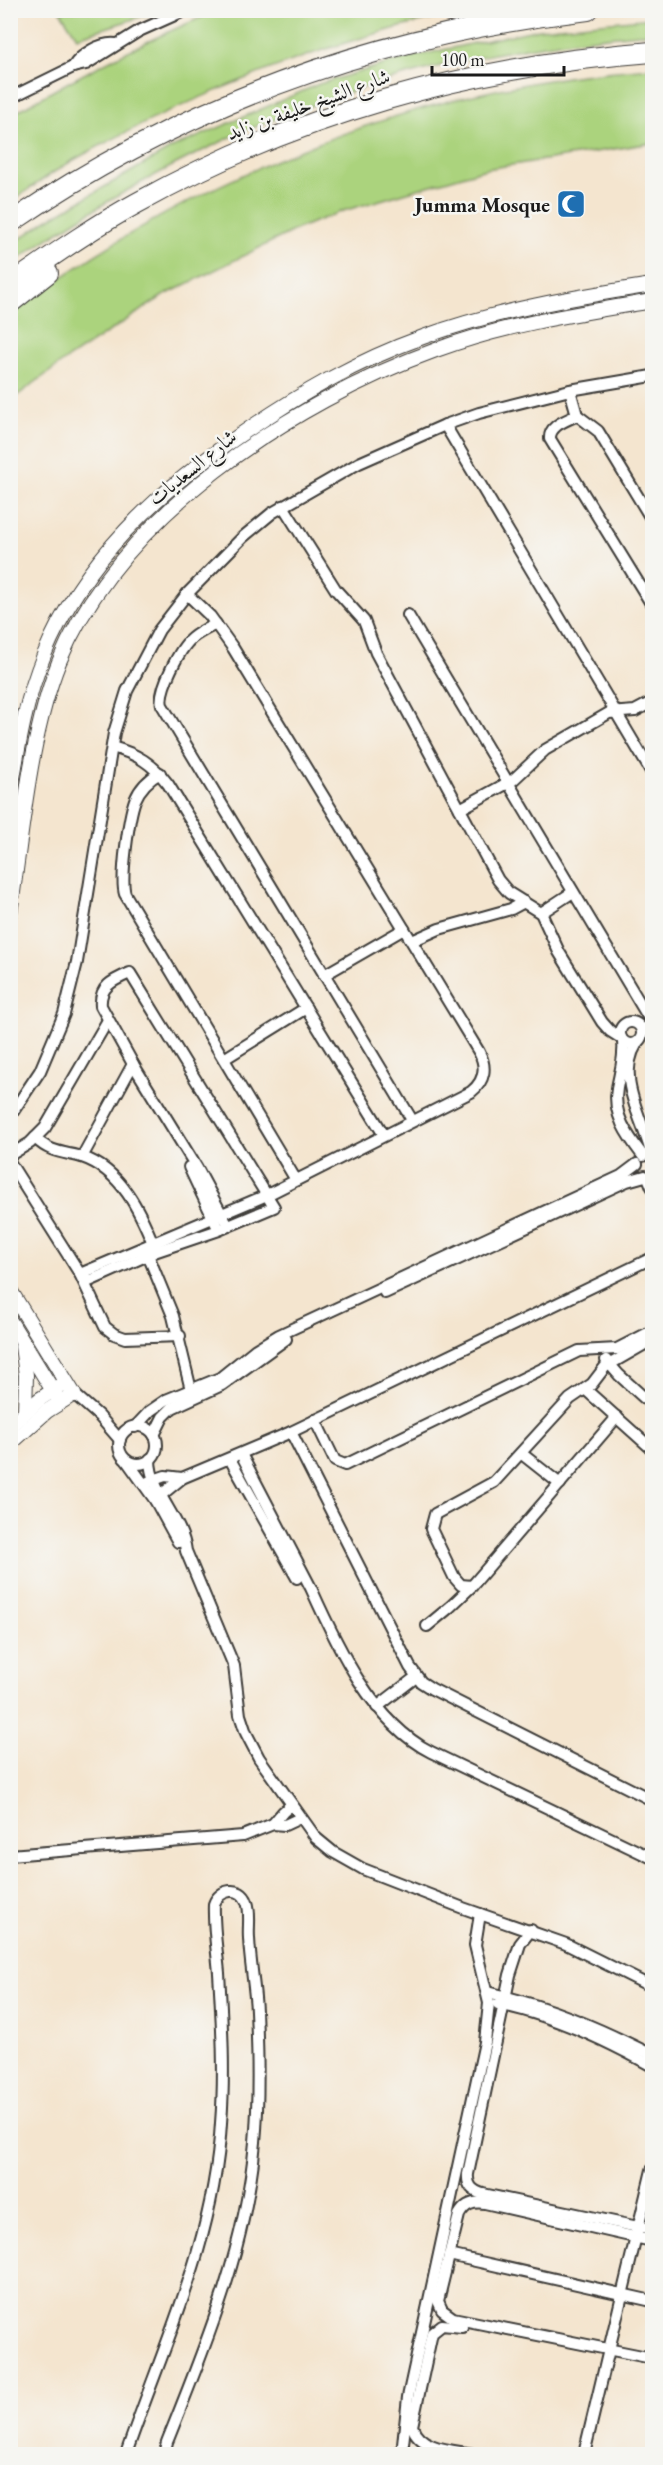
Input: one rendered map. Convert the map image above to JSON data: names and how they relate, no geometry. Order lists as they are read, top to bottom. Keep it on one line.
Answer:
{"streets":{"highway":["شارع الشيخ خليفة بن زايد"],"street":["شارع السعديات"]},"places":{"mosque":["Jumma Mosque"]},"scale_bar":"100 m"}
